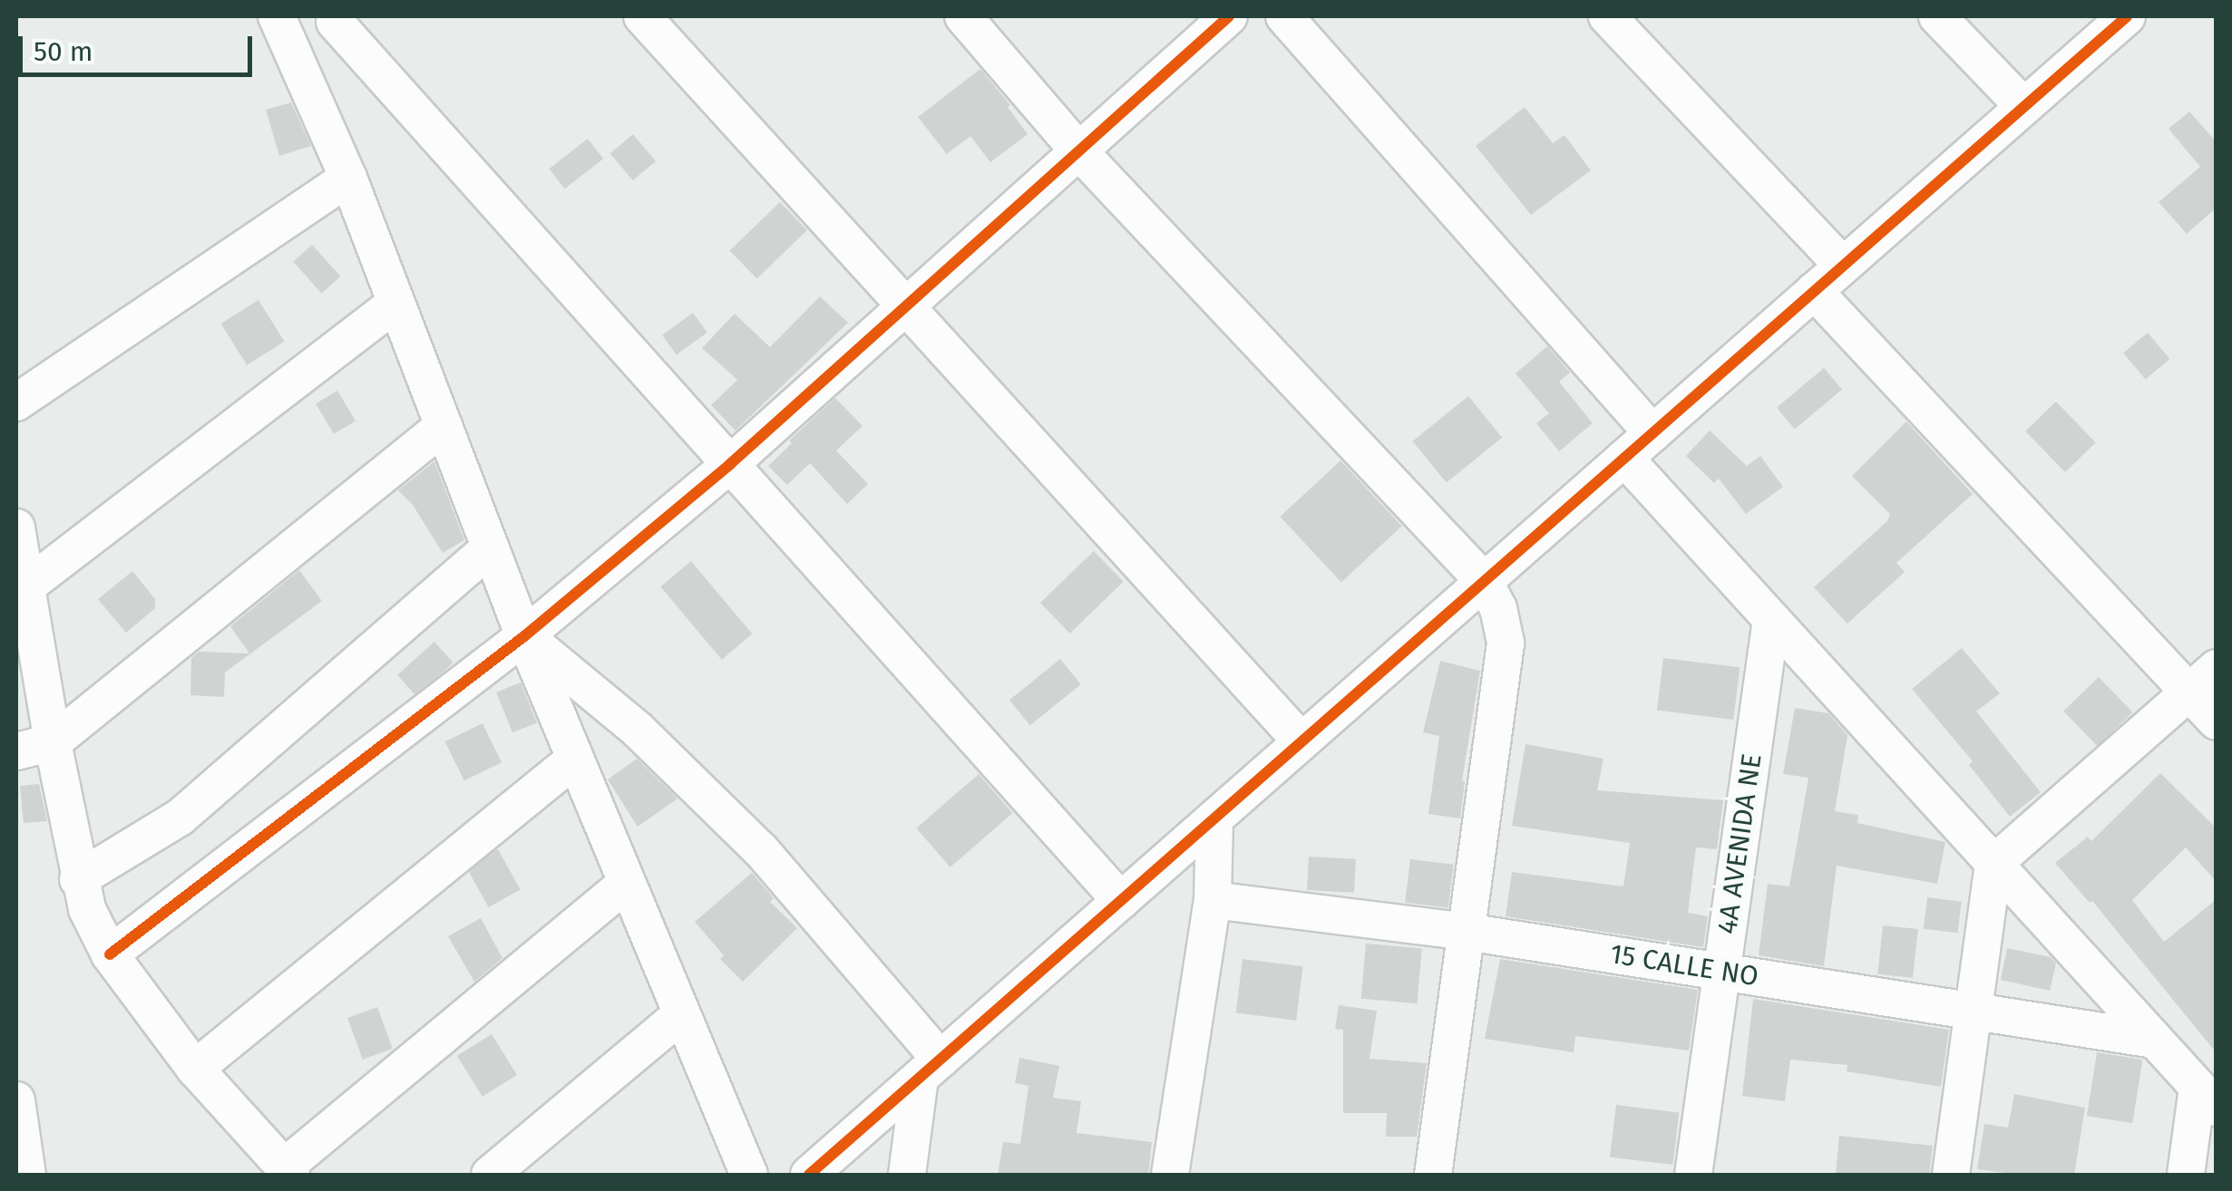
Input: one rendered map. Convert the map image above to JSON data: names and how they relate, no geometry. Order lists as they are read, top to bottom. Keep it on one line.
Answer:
{"streets":{"street":["4A AVENIDA NE","15 CALLE NO"]},"crossings":[["4A AVENIDA NE","15 CALLE NO"]],"scale_bar":"50 m"}
